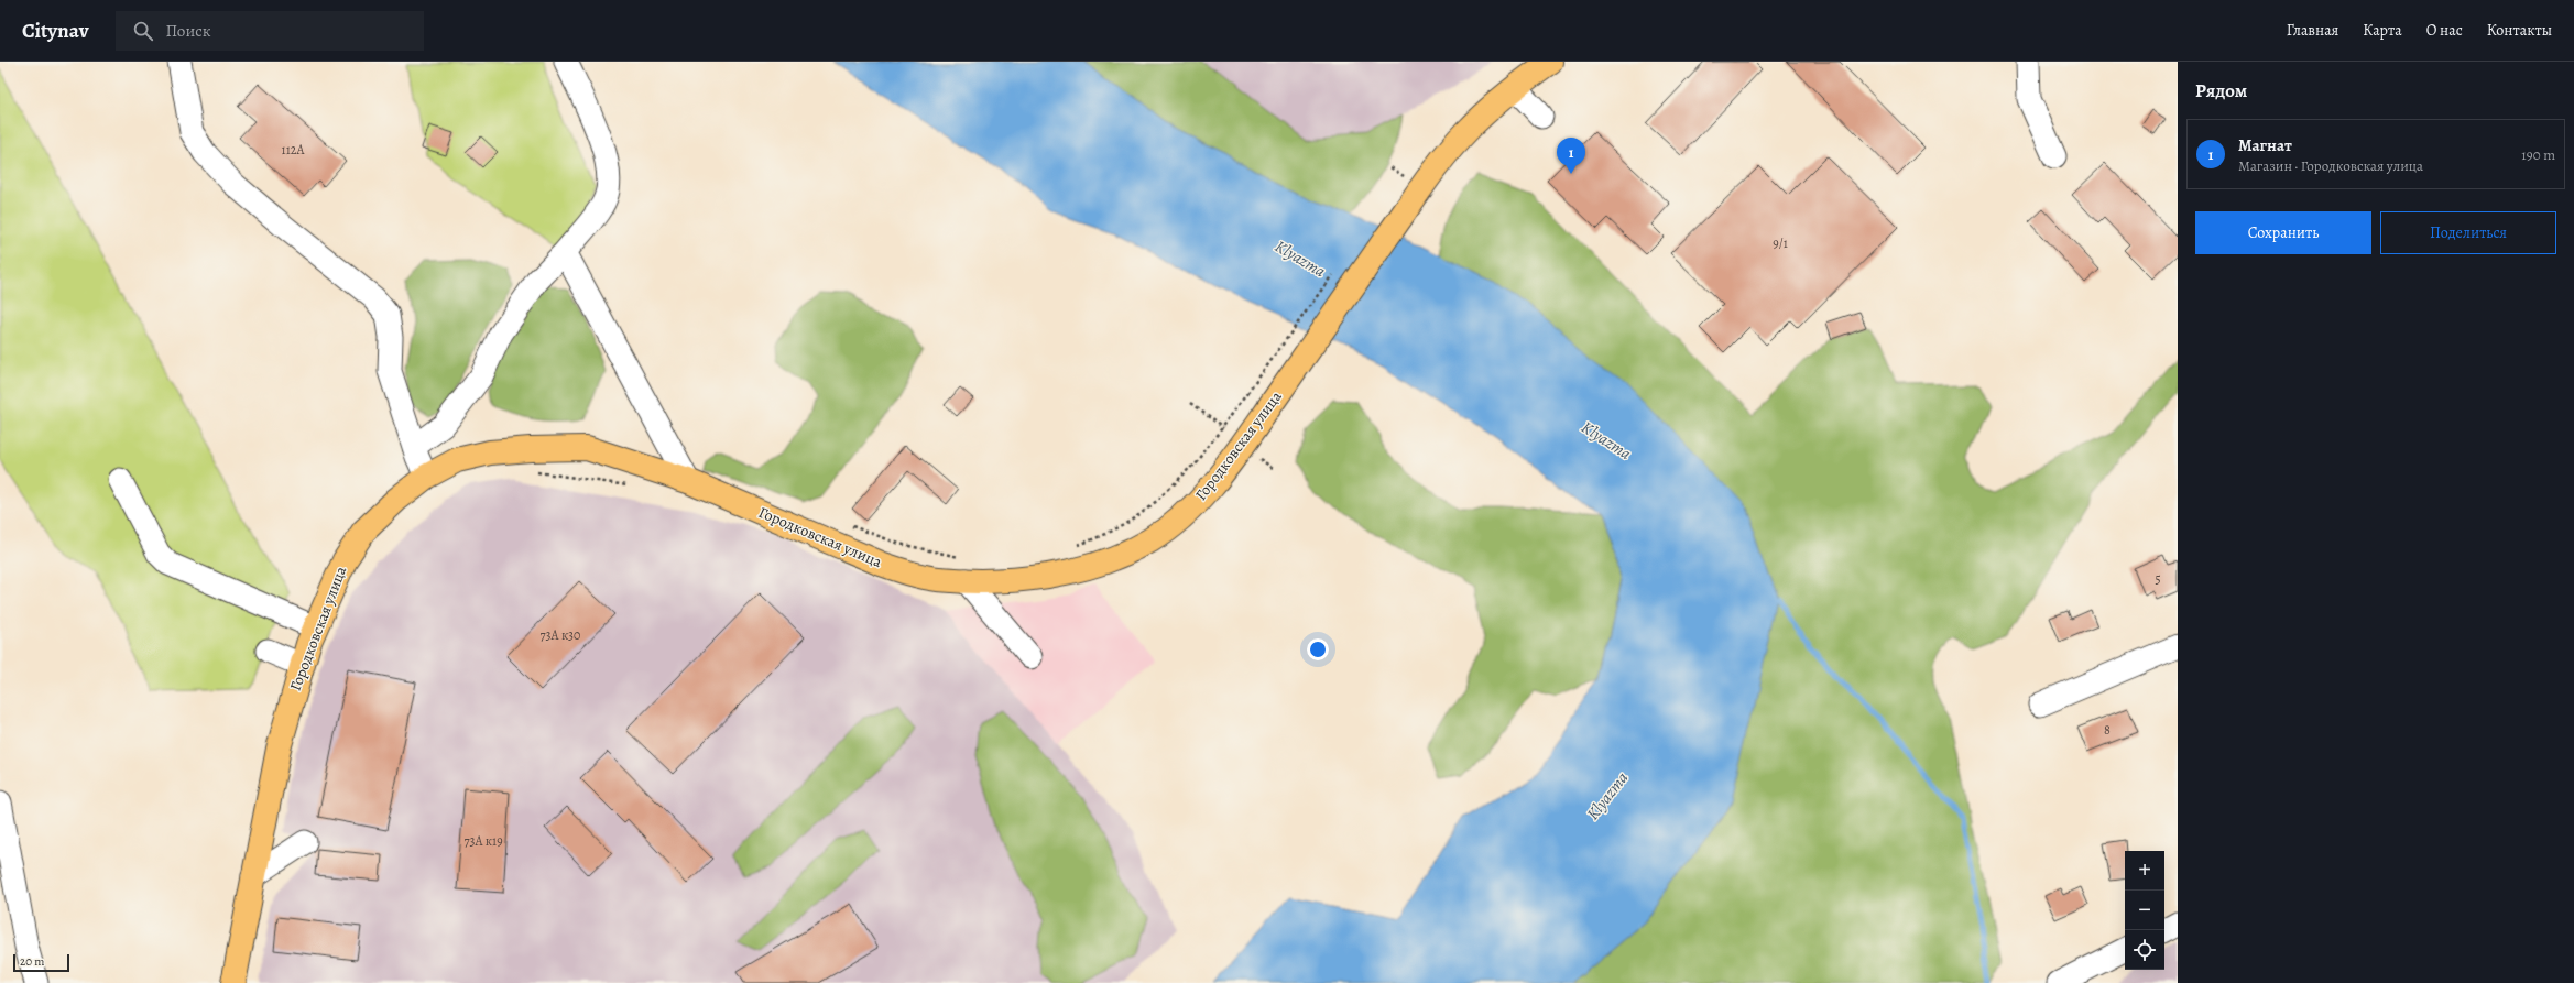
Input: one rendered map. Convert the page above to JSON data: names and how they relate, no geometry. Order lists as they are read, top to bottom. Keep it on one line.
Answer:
{"streets":{"main road":["Городковская улица"]},"water":["Klyazma"],"house_numbers":["112А","9/1","5","73А к30","8","73А к19"],"scale_bar":"20 m","page":{"header":"Citynav","search":"Поиск","nav":["Главная","Карта","О нас","Контакты"],"heading":"Рядом","list":[{"mark":"1","name":"Магнат","note":"Магазин · Городковская улица","value":"190 m"}],"pins":"1","buttons":["Сохранить","Поделиться"],"map_buttons":["+","−"],"scale":"20 m"}}
